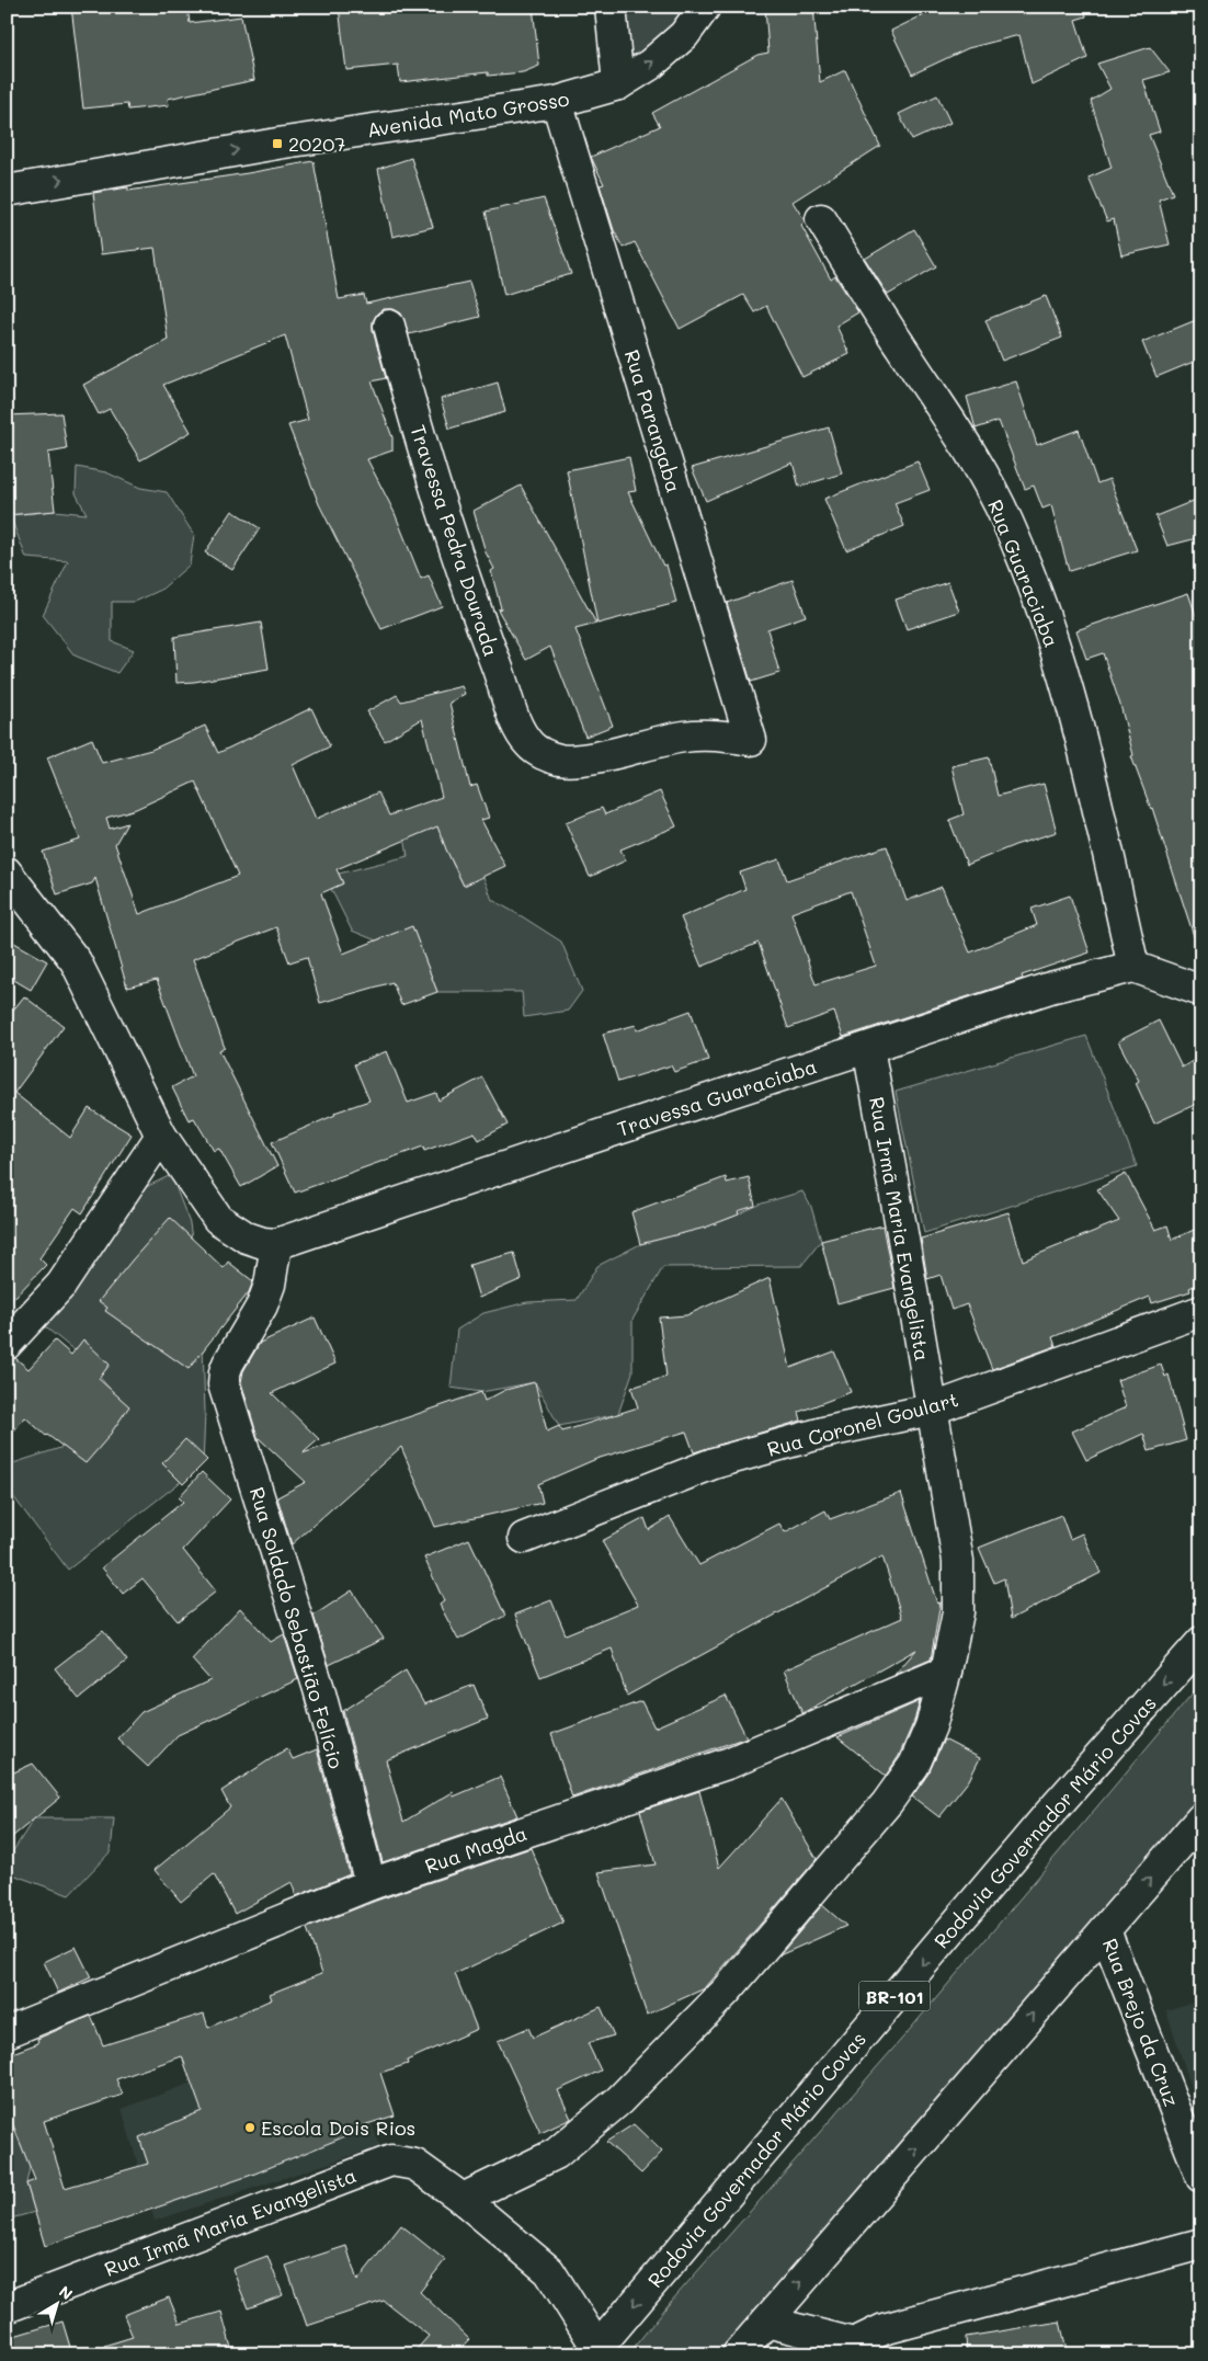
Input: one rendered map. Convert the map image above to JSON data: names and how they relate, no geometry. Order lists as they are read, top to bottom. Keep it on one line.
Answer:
{"streets":{"main road":["Avenida Mato Grosso","Rua Parangaba","Travessa Pedra Dourada","Rua Guaraciaba","Travessa Guaraciaba","Rua Irmã Maria Evangelista","Rua Coronel Goulart","Rua Soldado Sebastião Felício","Rodovia Governador Mário Covas","Rua Magda","BR-101","Rua Brejo da Cruz"]},"crossings":[["Avenida Mato Grosso","Rua Parangaba"],["Rua Parangaba","Travessa Pedra Dourada"],["Rua Guaraciaba","Travessa Guaraciaba"],["Travessa Guaraciaba","Rua Irmã Maria Evangelista"],["Travessa Guaraciaba","Rua Soldado Sebastião Felício"],["Rua Irmã Maria Evangelista","Rua Coronel Goulart"],["Rua Irmã Maria Evangelista","Rua Magda"],["Rua Soldado Sebastião Felício","Rua Magda"]],"one_way":["Avenida Mato Grosso"],"places":{"transit":["20207"],"other":["Escola Dois Rios"]},"north":"top right"}
